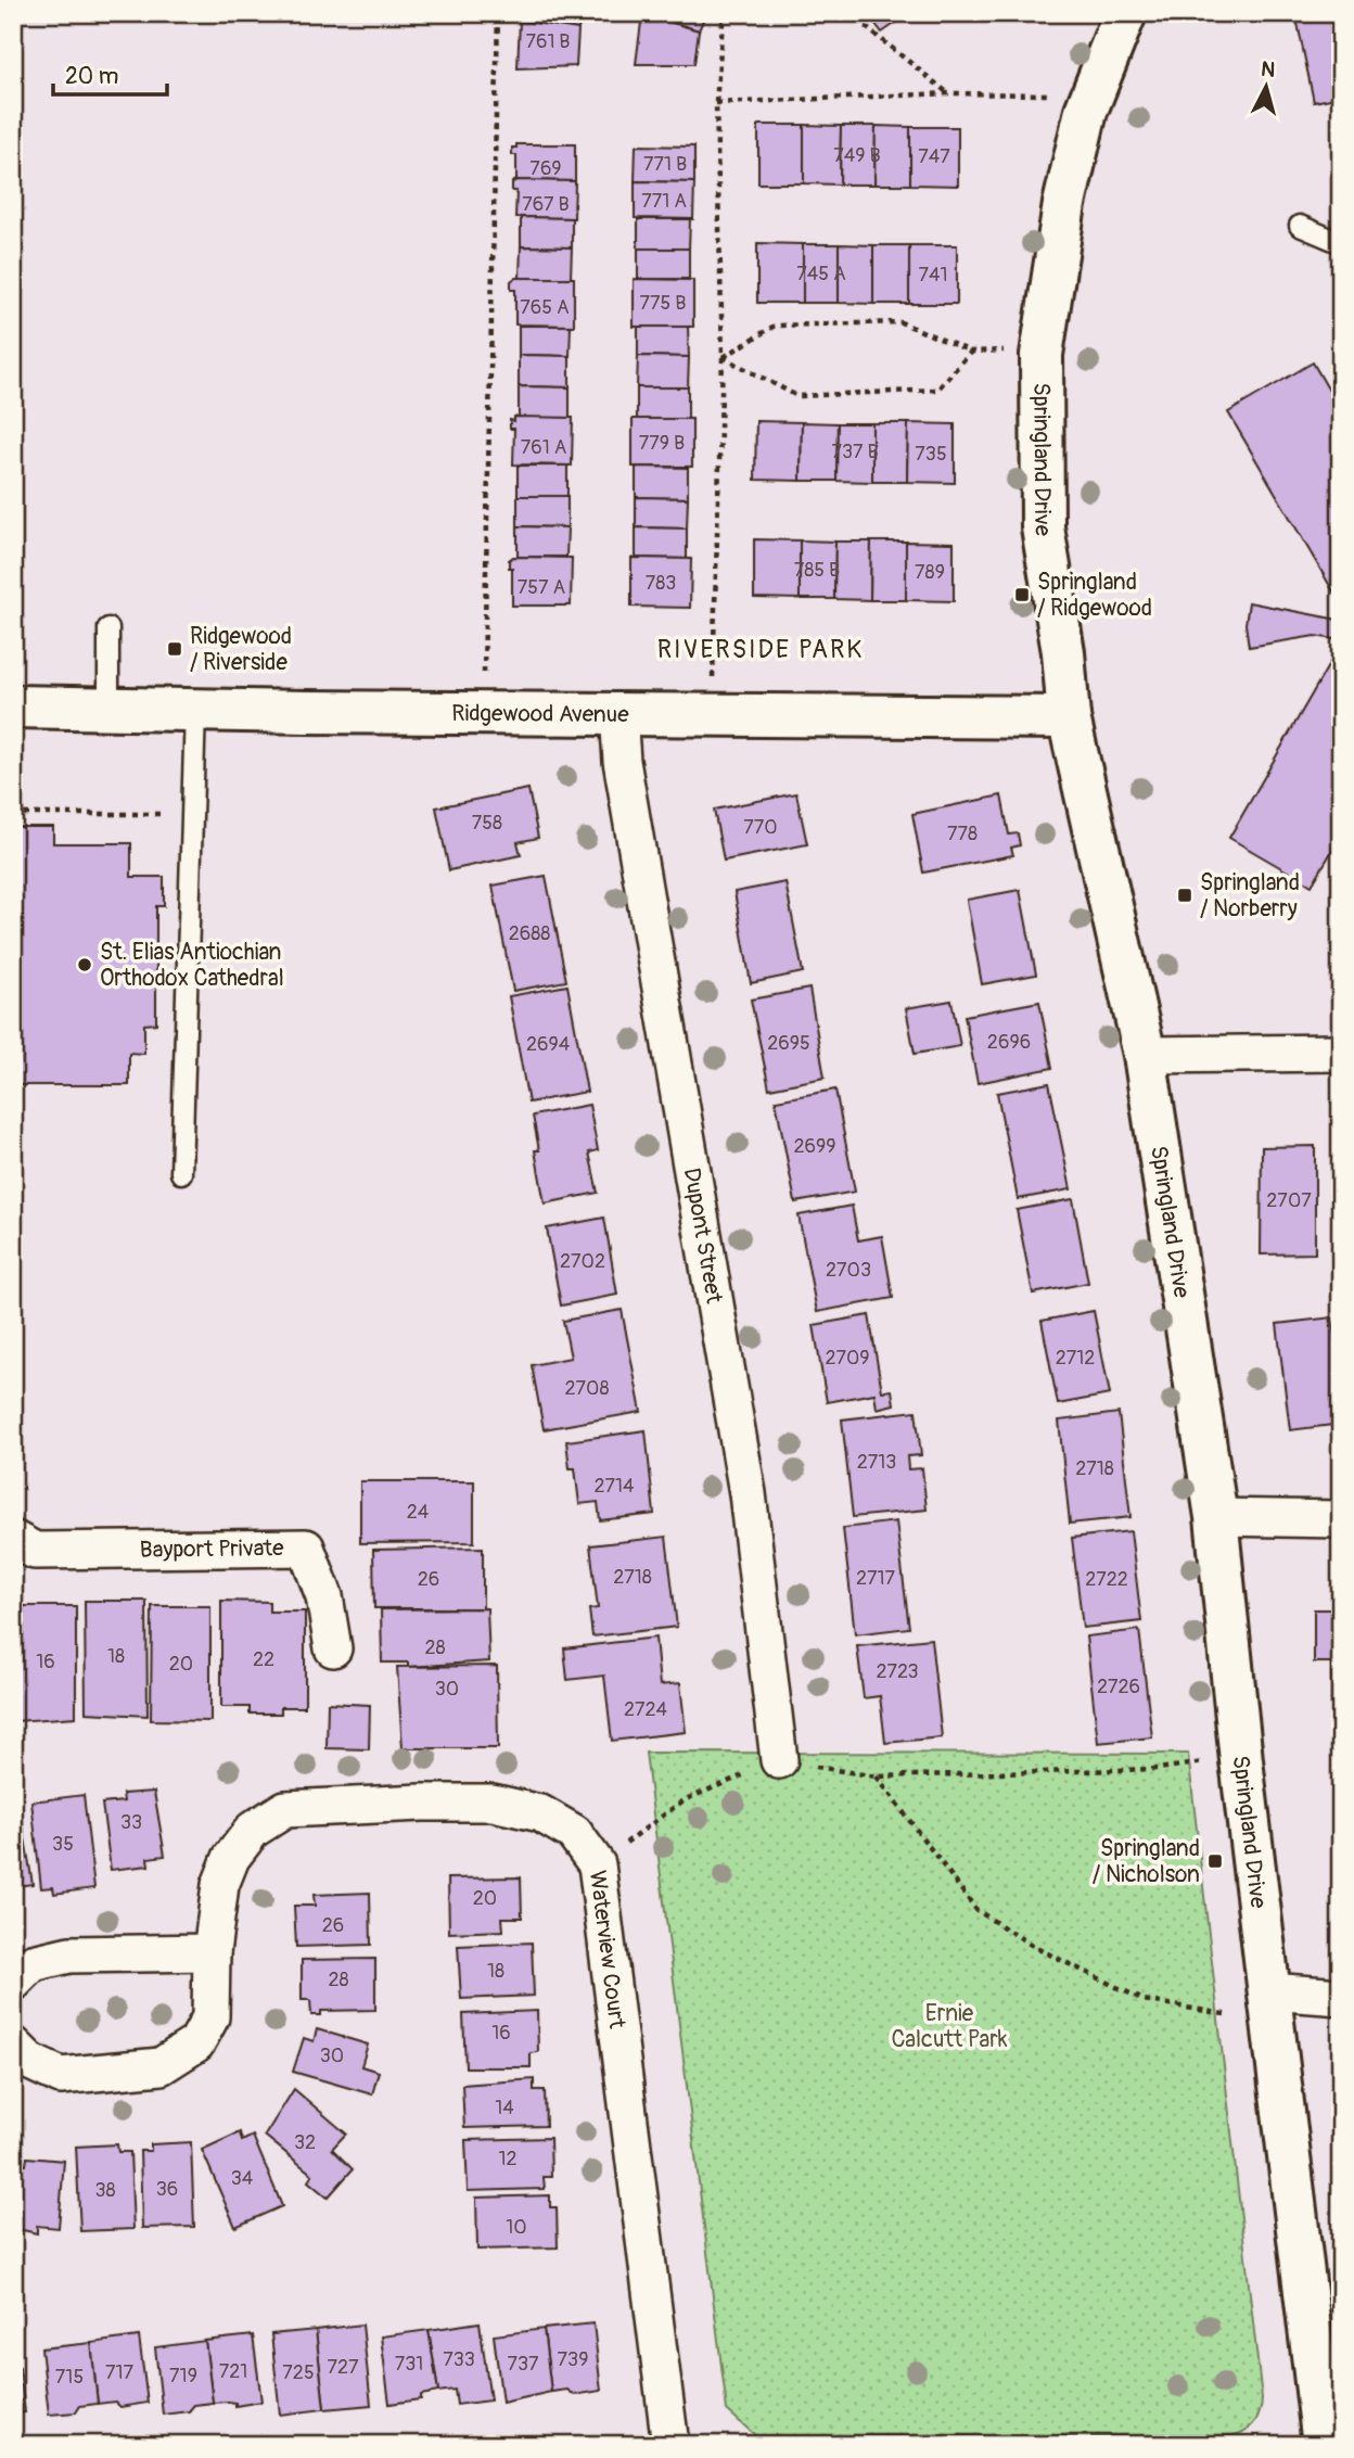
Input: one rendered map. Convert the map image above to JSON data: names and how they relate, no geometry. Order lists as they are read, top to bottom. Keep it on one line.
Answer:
{"streets":{"street":["Springland Drive","Ridgewood Avenue","Dupont Street","Bayport Private","Waterview Court"]},"crossings":[["Springland Drive","Ridgewood Avenue"],["Ridgewood Avenue","Dupont Street"]],"districts":["RIVERSIDE PARK"],"parks":["Ernie Calcutt Park"],"places":{"transit":["Springland / Ridgewood","Ridgewood / Riverside","Springland / Norberry","Springland / Nicholson"],"other":["St. Elias Antiochian Orthodox Cathedral"]},"house_numbers":["761 B","749 B","747","771 B","769","771 A","767 B","745 A","741","775 B","765 A","779 B","761 A","737 B","735","785 B","789","783","757 A","758","770","778","2688","2696","2695","2694","2699","2707","2702","2703","2709","2712","2708","2713","2718","2714","24","2718","2717","26","2722","28","18","22","16","20","2723","2726","30","2724","33","35","20","26","18","28","16","30","14","32","12","34","36","38","10","733","739","731","737","727","721","717","725","719","715"],"scale_bar":"20 m","north":"top"}
